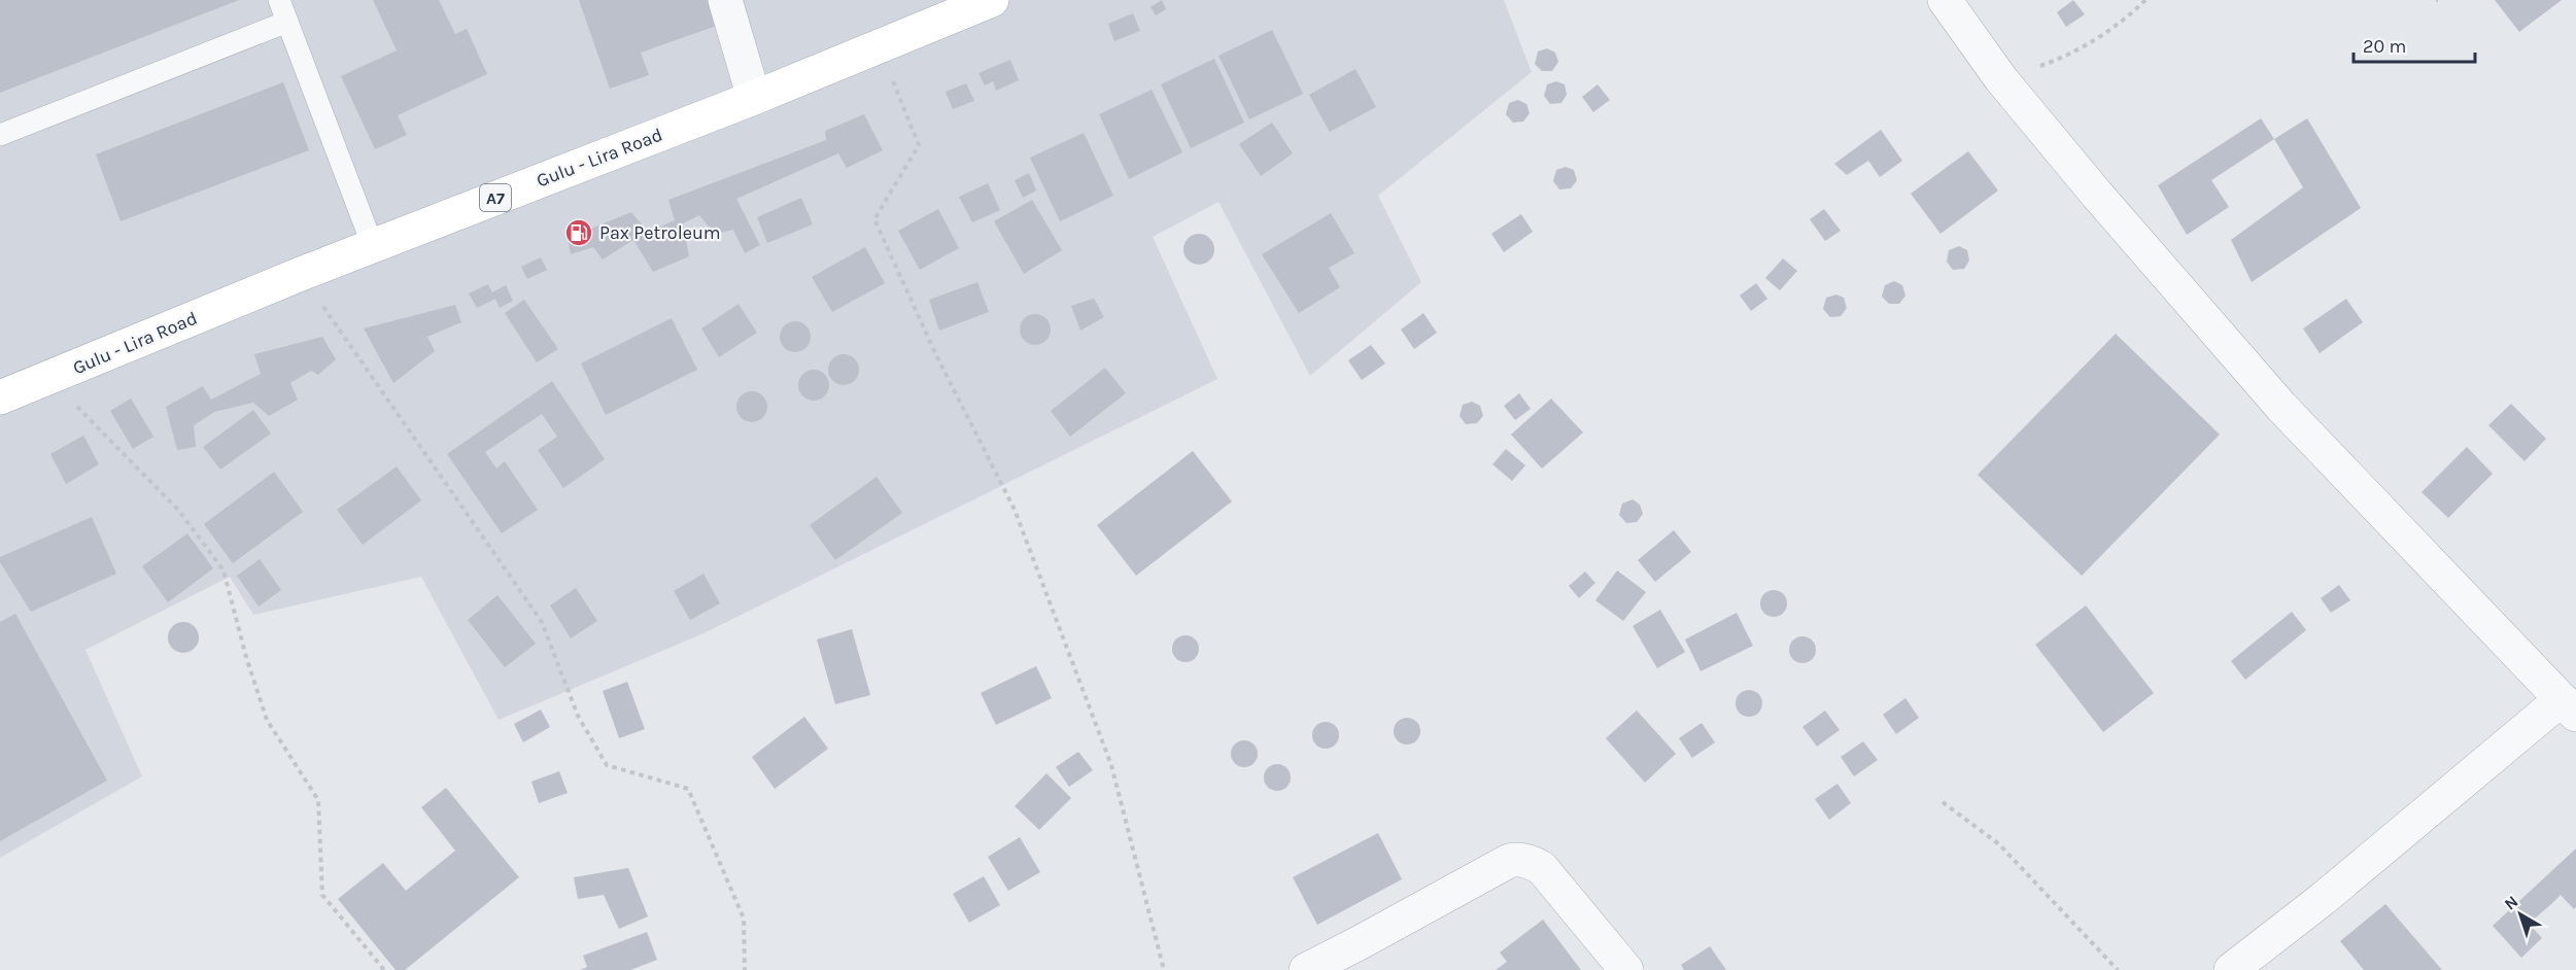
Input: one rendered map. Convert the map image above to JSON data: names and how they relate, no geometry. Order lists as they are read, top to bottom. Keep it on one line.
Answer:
{"streets":{"main road":["Gulu - Lira Road","A7"]},"places":{"fuel station":["Pax Petroleum"]},"scale_bar":"20 m","north":"top left"}
